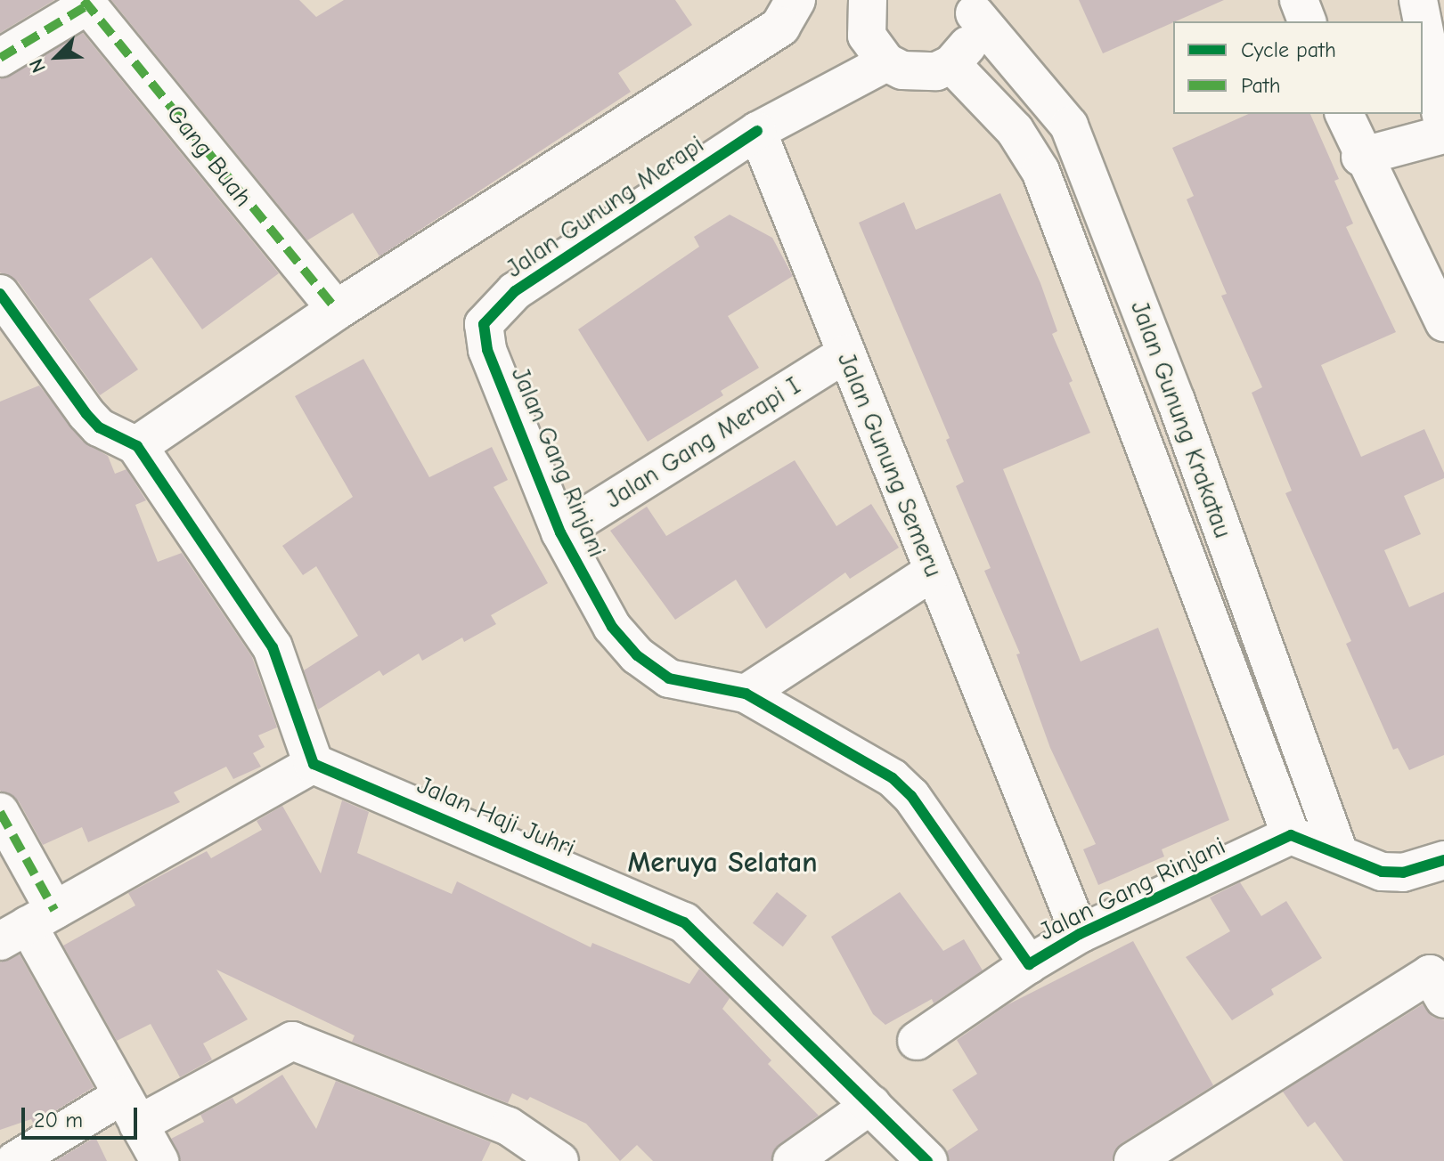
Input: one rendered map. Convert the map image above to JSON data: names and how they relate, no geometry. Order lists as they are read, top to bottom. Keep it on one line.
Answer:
{"streets":{"street":["Gang Buah","Jalan Gunung Merapi","Jalan Gunung Krakatau","Jalan Gang Merapi I","Jalan Gang Rinjani","Jalan Gunung Semeru","Jalan Haji Juhri"]},"crossings":[["Jalan Gunung Merapi","Jalan Gang Rinjani"],["Jalan Gunung Merapi","Jalan Gunung Semeru"],["Jalan Gunung Krakatau","Jalan Gang Rinjani"],["Jalan Gang Merapi I","Jalan Gang Rinjani"],["Jalan Gang Merapi I","Jalan Gunung Semeru"],["Jalan Gang Rinjani","Jalan Gunung Semeru"]],"districts":["Meruya Selatan"],"legend":["Cycle path","Path"],"scale_bar":"20 m","north":"bottom left"}
